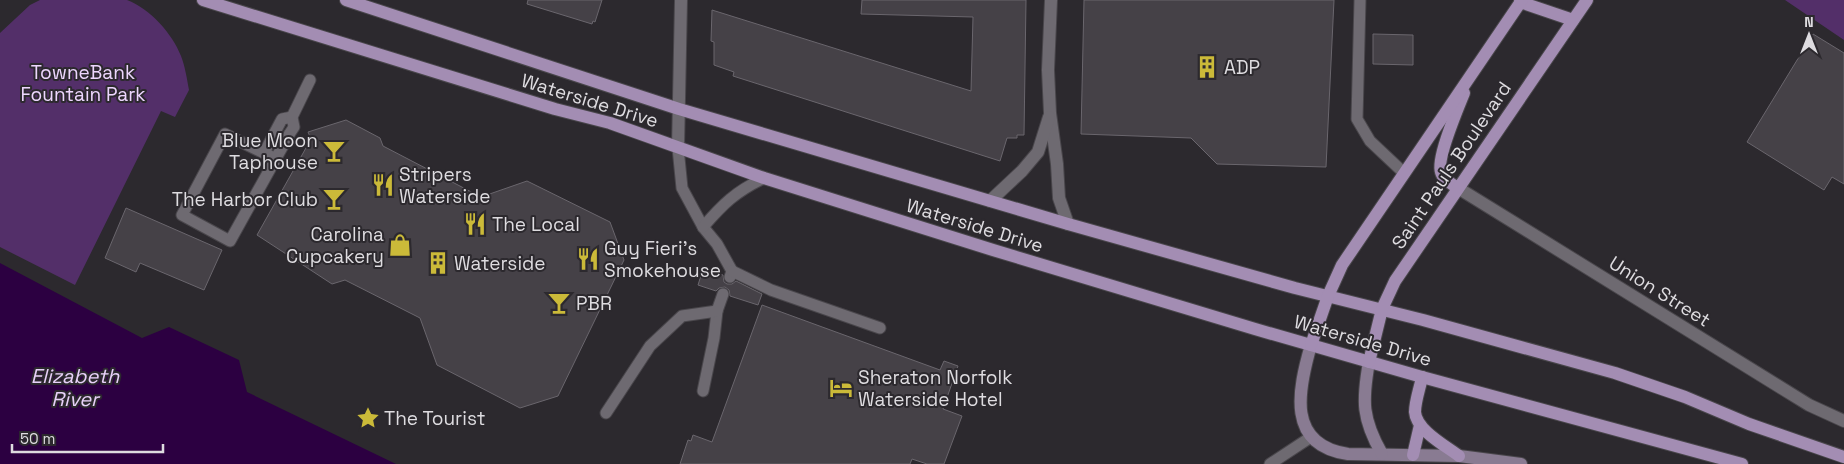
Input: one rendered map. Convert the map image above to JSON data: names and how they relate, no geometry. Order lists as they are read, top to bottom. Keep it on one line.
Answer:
{"streets":{"main road":["Waterside Drive","Saint Pauls Boulevard"],"street":["Union Street"]},"crossings":[["Waterside Drive","Saint Pauls Boulevard"],["Saint Pauls Boulevard","Union Street"]],"water":["Elizabeth River"],"parks":["TowneBank Fountain Park"],"places":{"building":["ADP","Waterside"],"bar":["Blue Moon Taphouse","The Harbor Club","PBR"],"restaurant":["Stripers Waterside","The Local","Guy Fieri's Smokehouse"],"shop":["Carolina Cupcakery"],"hotel":["Sheraton Norfolk Waterside Hotel"],"place":["The Tourist"]},"scale_bar":"50 m","north":"top"}
